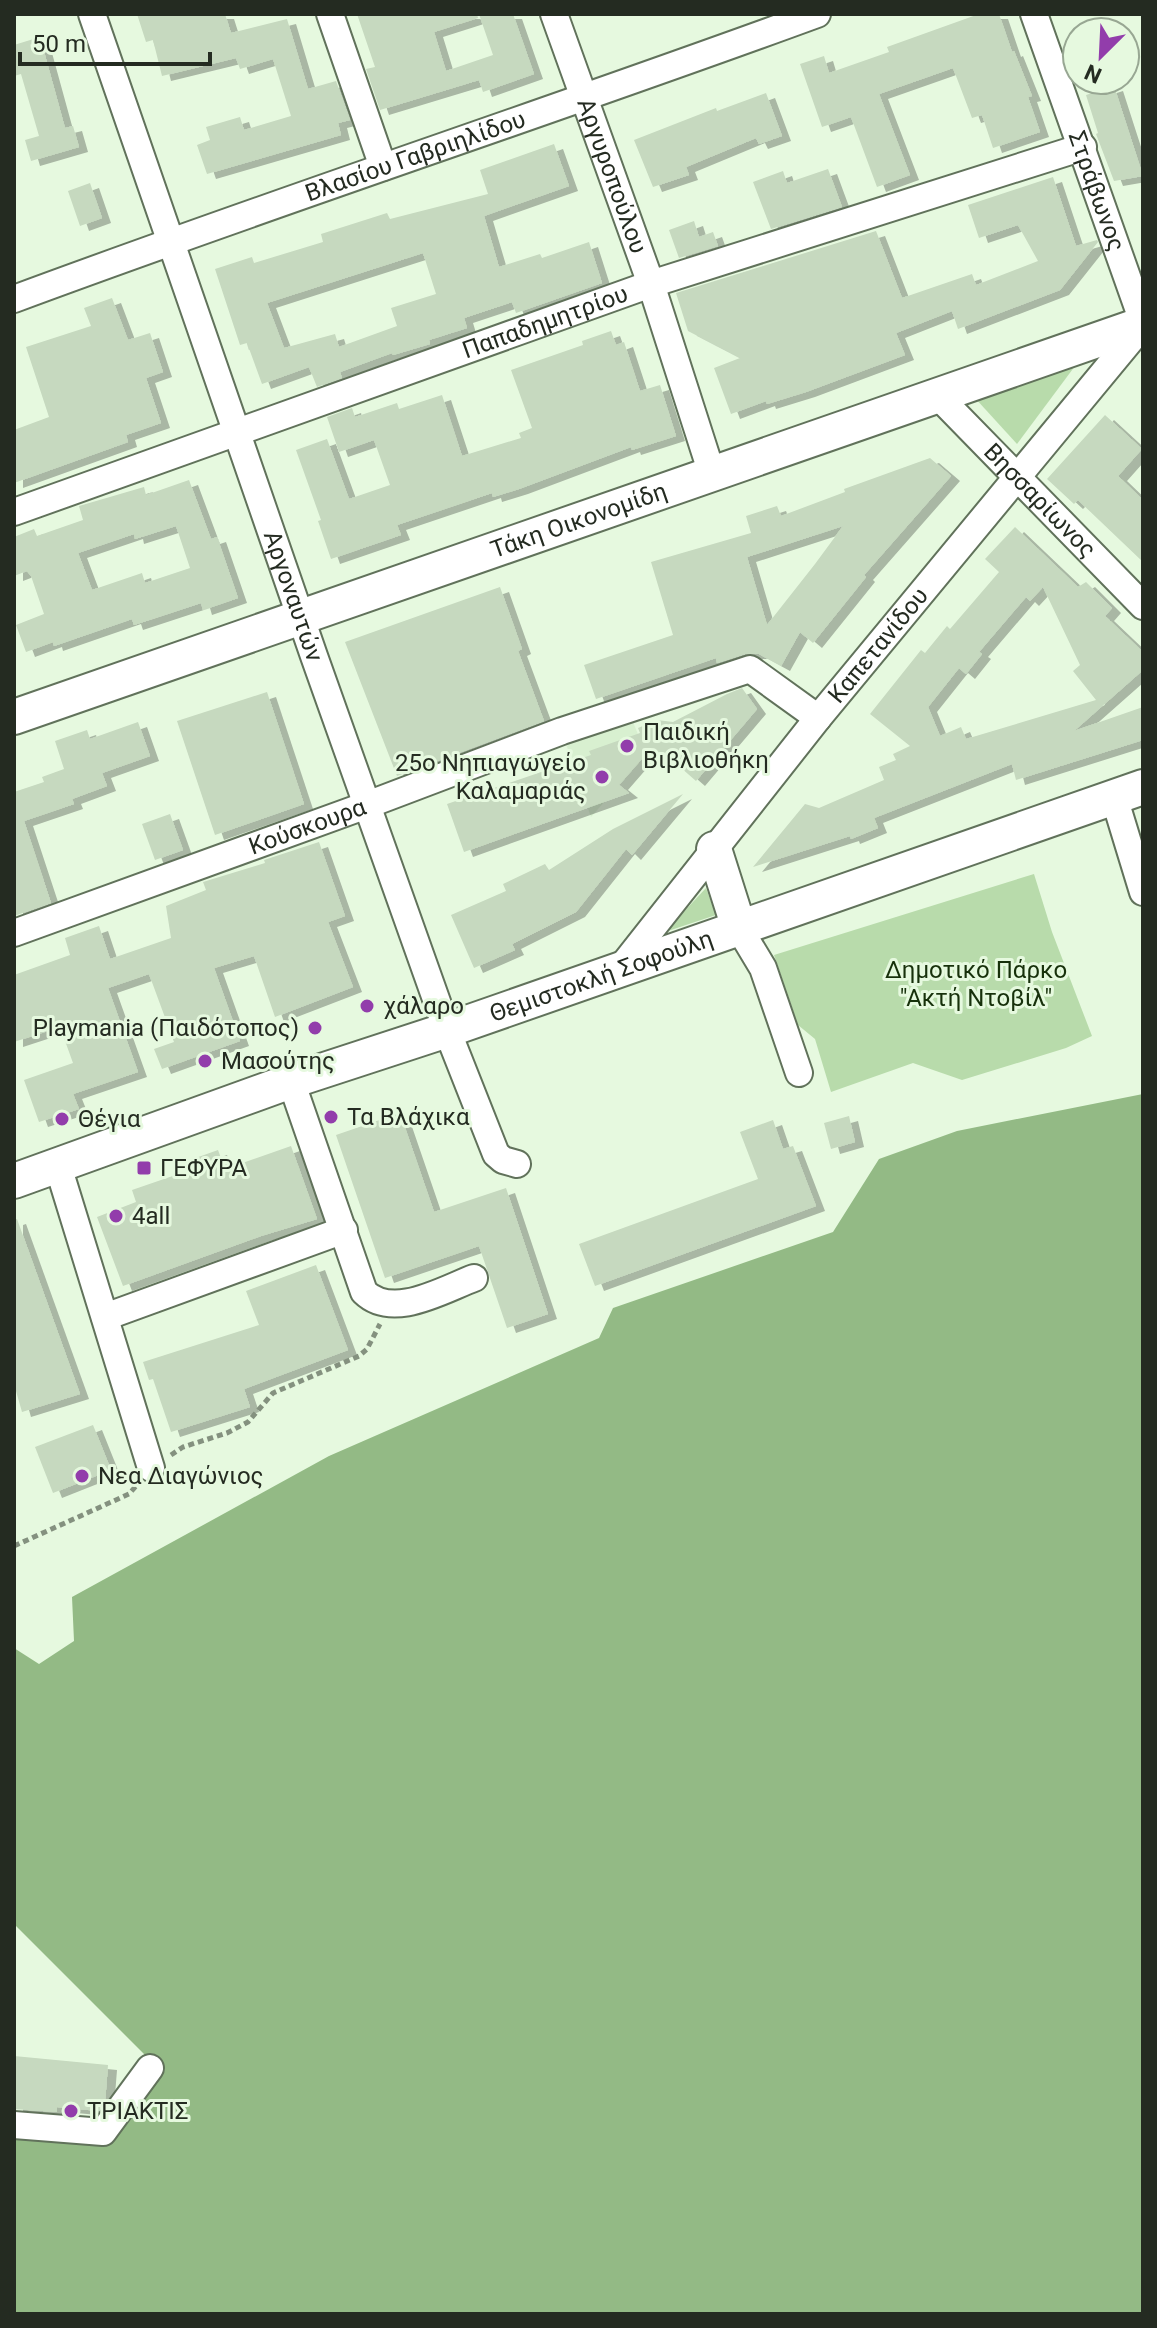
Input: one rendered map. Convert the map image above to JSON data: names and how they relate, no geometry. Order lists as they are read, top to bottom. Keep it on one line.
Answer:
{"streets":{"main road":["Τάκη Οικονομίδη","Θεμιστοκλή Σοφούλη"],"street":["Βλασίου Γαβριηλίδου","Αργυροπούλου","Στράβωνος","Παπαδημητρίου","Βησσαρίωνος","Αργοναυτών","Καπετανίδου","Κούσκουρα"]},"crossings":[["Βλασίου Γαβριηλίδου","Αργυροπούλου"],["Βλασίου Γαβριηλίδου","Αργοναυτών"],["Αργυροπούλου","Παπαδημητρίου"],["Αργυροπούλου","Τάκη Οικονομίδη"],["Στράβωνος","Παπαδημητρίου"],["Στράβωνος","Τάκη Οικονομίδη"],["Στράβωνος","Καπετανίδου"],["Παπαδημητρίου","Αργοναυτών"],["Βησσαρίωνος","Τάκη Οικονομίδη"],["Βησσαρίωνος","Καπετανίδου"],["Τάκη Οικονομίδη","Αργοναυτών"],["Τάκη Οικονομίδη","Καπετανίδου"],["Αργοναυτών","Κούσκουρα"],["Αργοναυτών","Θεμιστοκλή Σοφούλη"],["Καπετανίδου","Κούσκουρα"],["Καπετανίδου","Θεμιστοκλή Σοφούλη"]],"parks":["Δημοτικό Πάρκο \"Ακτή Ντοβίλ\""],"places":{"other":["Παιδική Βιβλιοθήκη","25ο Νηπιαγωγείο Καλαμαριάς","χάλαρο","Playmania (Παιδότοπος)","Μασούτης","Τα Βλάχικα","Θέγια","4all","Νεα Διαγώνιος","ΤΡΙΑΚΤΙΣ"],"transit":["ΓΕΦΥΡΑ"]},"scale_bar":"50 m","north":"bottom left"}
